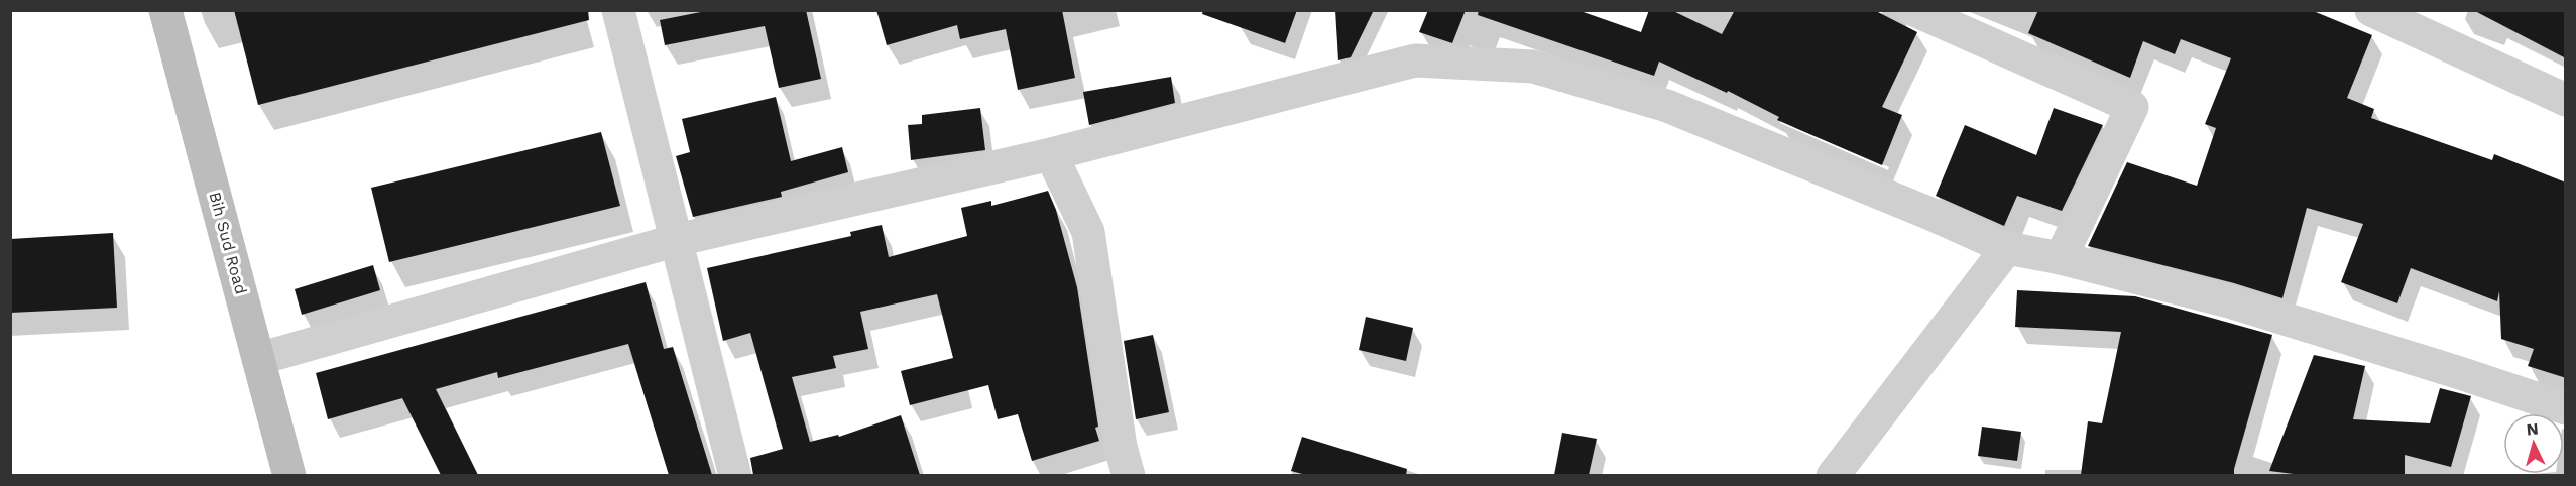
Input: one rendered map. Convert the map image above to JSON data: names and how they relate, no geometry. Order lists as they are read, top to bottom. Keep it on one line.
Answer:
{"streets":{"main road":["Bih Sud Road"]},"north":"top"}
